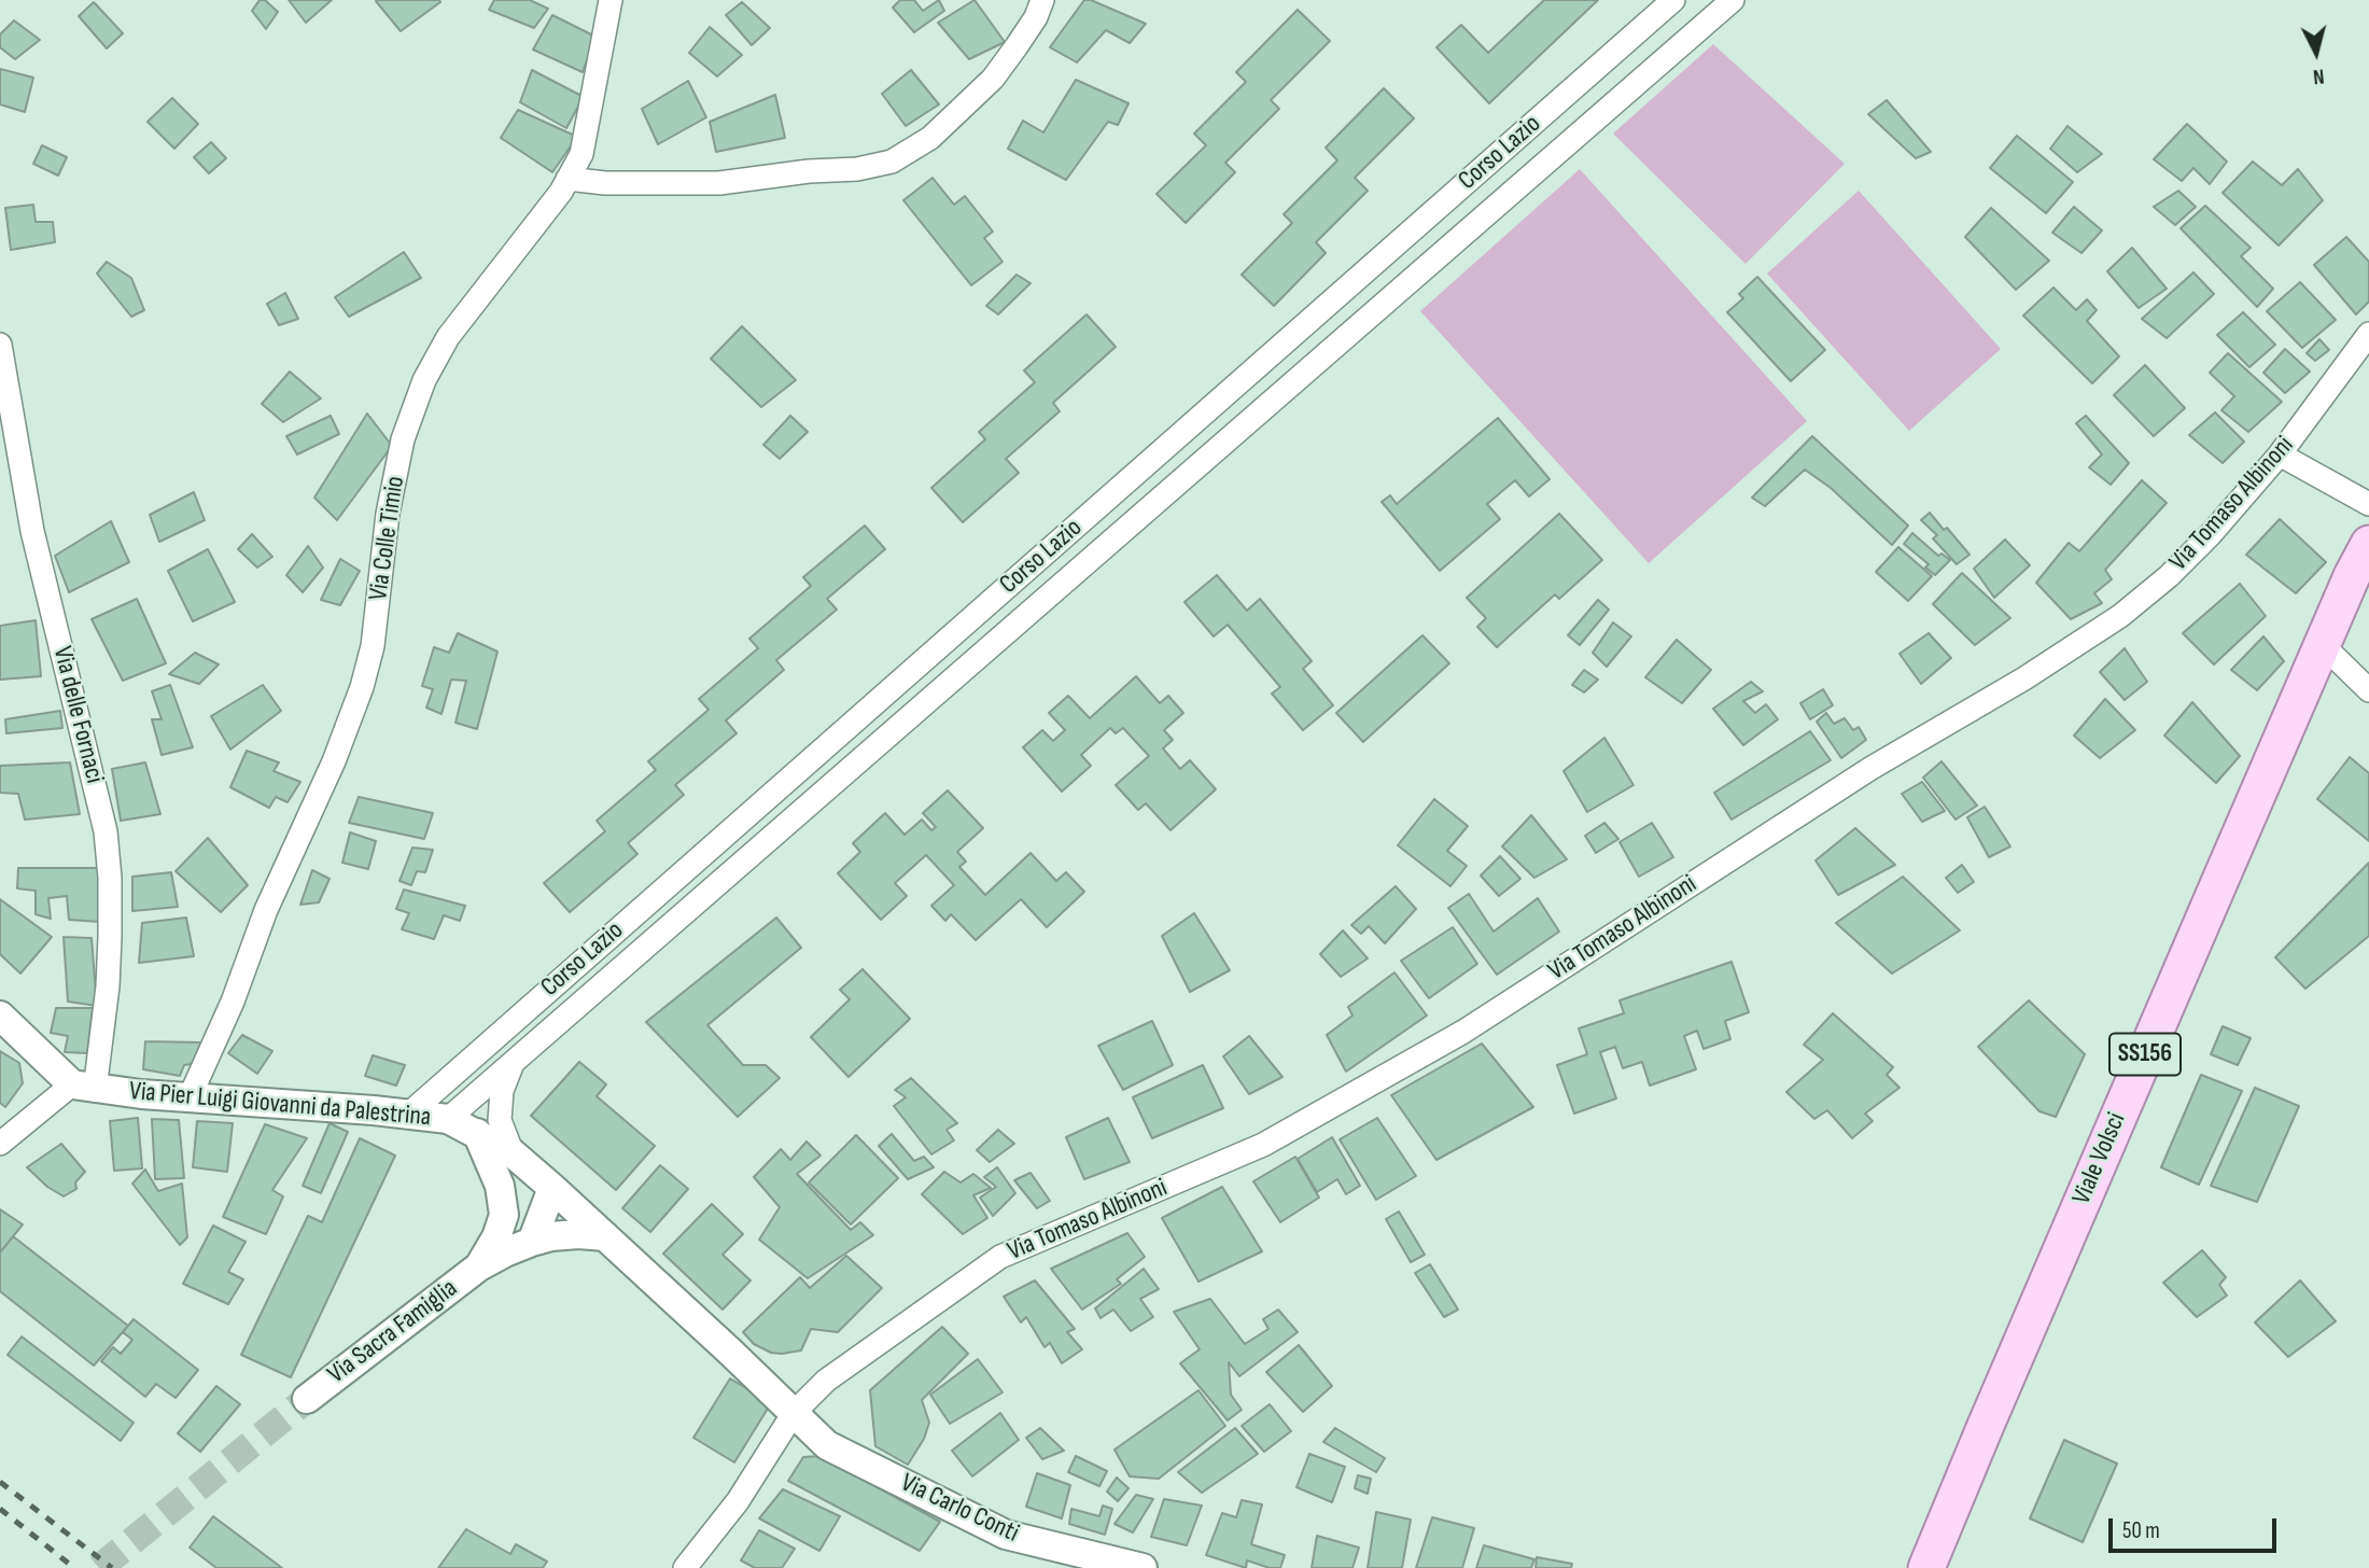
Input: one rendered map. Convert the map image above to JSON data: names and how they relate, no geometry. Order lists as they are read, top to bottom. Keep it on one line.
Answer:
{"streets":{"main road":["SS156","Viale Volsci"],"street":["Corso Lazio","Via Tomaso Albinoni","Via Colle Timio","Via delle Fornaci","Via Pier Luigi Giovanni da Palestrina","Via Sacra Famiglia","Via Carlo Conti"]},"crossings":[["Corso Lazio","Via Pier Luigi Giovanni da Palestrina"],["Via Tomaso Albinoni","Via Pier Luigi Giovanni da Palestrina"],["Via Tomaso Albinoni","Via Carlo Conti"],["Via Colle Timio","Via Pier Luigi Giovanni da Palestrina"],["Via delle Fornaci","Via Pier Luigi Giovanni da Palestrina"],["Via Pier Luigi Giovanni da Palestrina","Via Carlo Conti"]],"scale_bar":"50 m","north":"bottom"}
